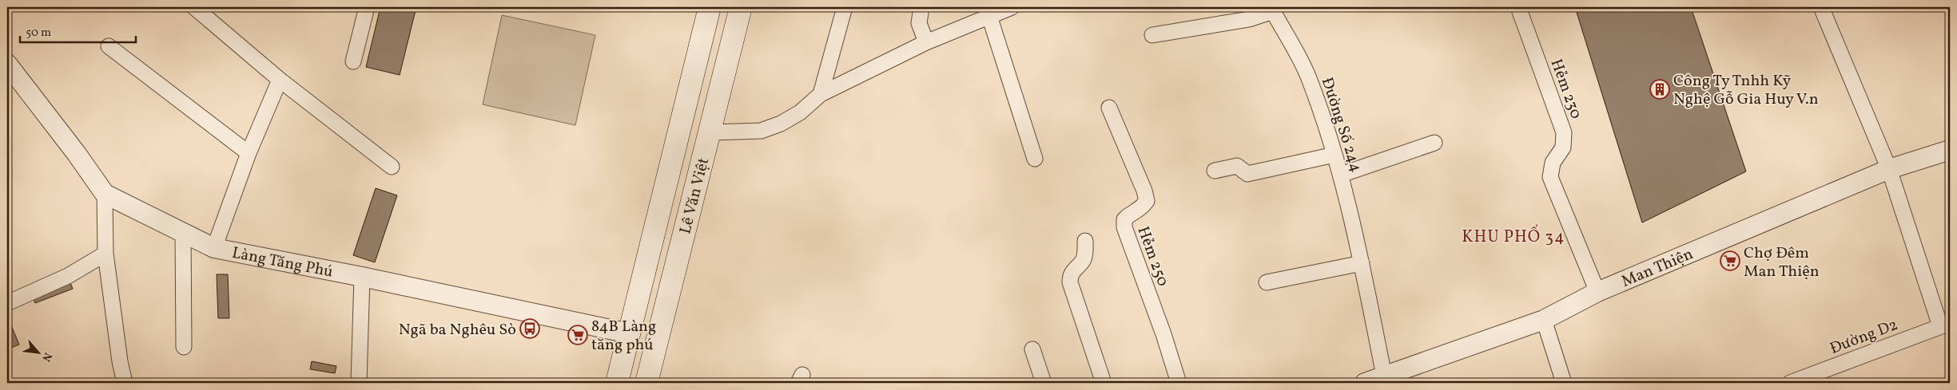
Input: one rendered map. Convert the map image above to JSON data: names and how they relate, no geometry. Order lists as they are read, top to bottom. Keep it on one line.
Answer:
{"streets":{"main road":["Lê Văn Việt"],"street":["Hẻm 230","Đường Số 244","Hẻm 250","Làng Tăng Phú","Man Thiện","Đường D2"]},"crossings":[["Hẻm 230","Man Thiện"],["Đường Số 244","Man Thiện"],["Lê Văn Việt","Làng Tăng Phú"]],"districts":["KHU PHỐ 34"],"places":{"building":["Công Ty Tnhh Kỹ Nghệ Gỗ Gia Huy V.n"],"supermarket":["Chợ Đêm Man Thiện","84B Làng tăng phú"],"bus stop":["Ngã ba Nghêu Sò"]},"scale_bar":"50 m","north":"bottom right"}
